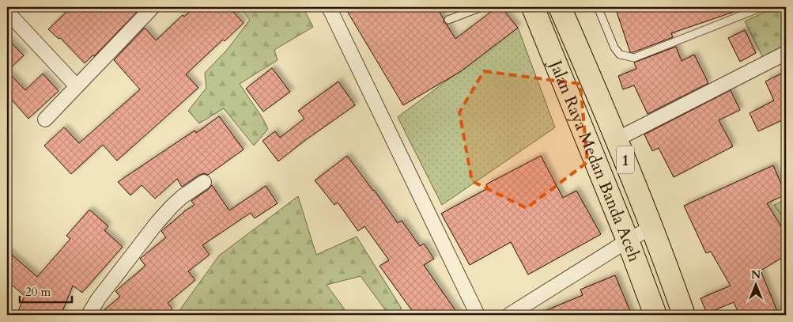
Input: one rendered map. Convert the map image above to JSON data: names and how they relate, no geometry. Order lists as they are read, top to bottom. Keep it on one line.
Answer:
{"streets":{"highway":["1","Jalan Raya Medan Banda Aceh"]},"scale_bar":"20 m","north":"top"}
